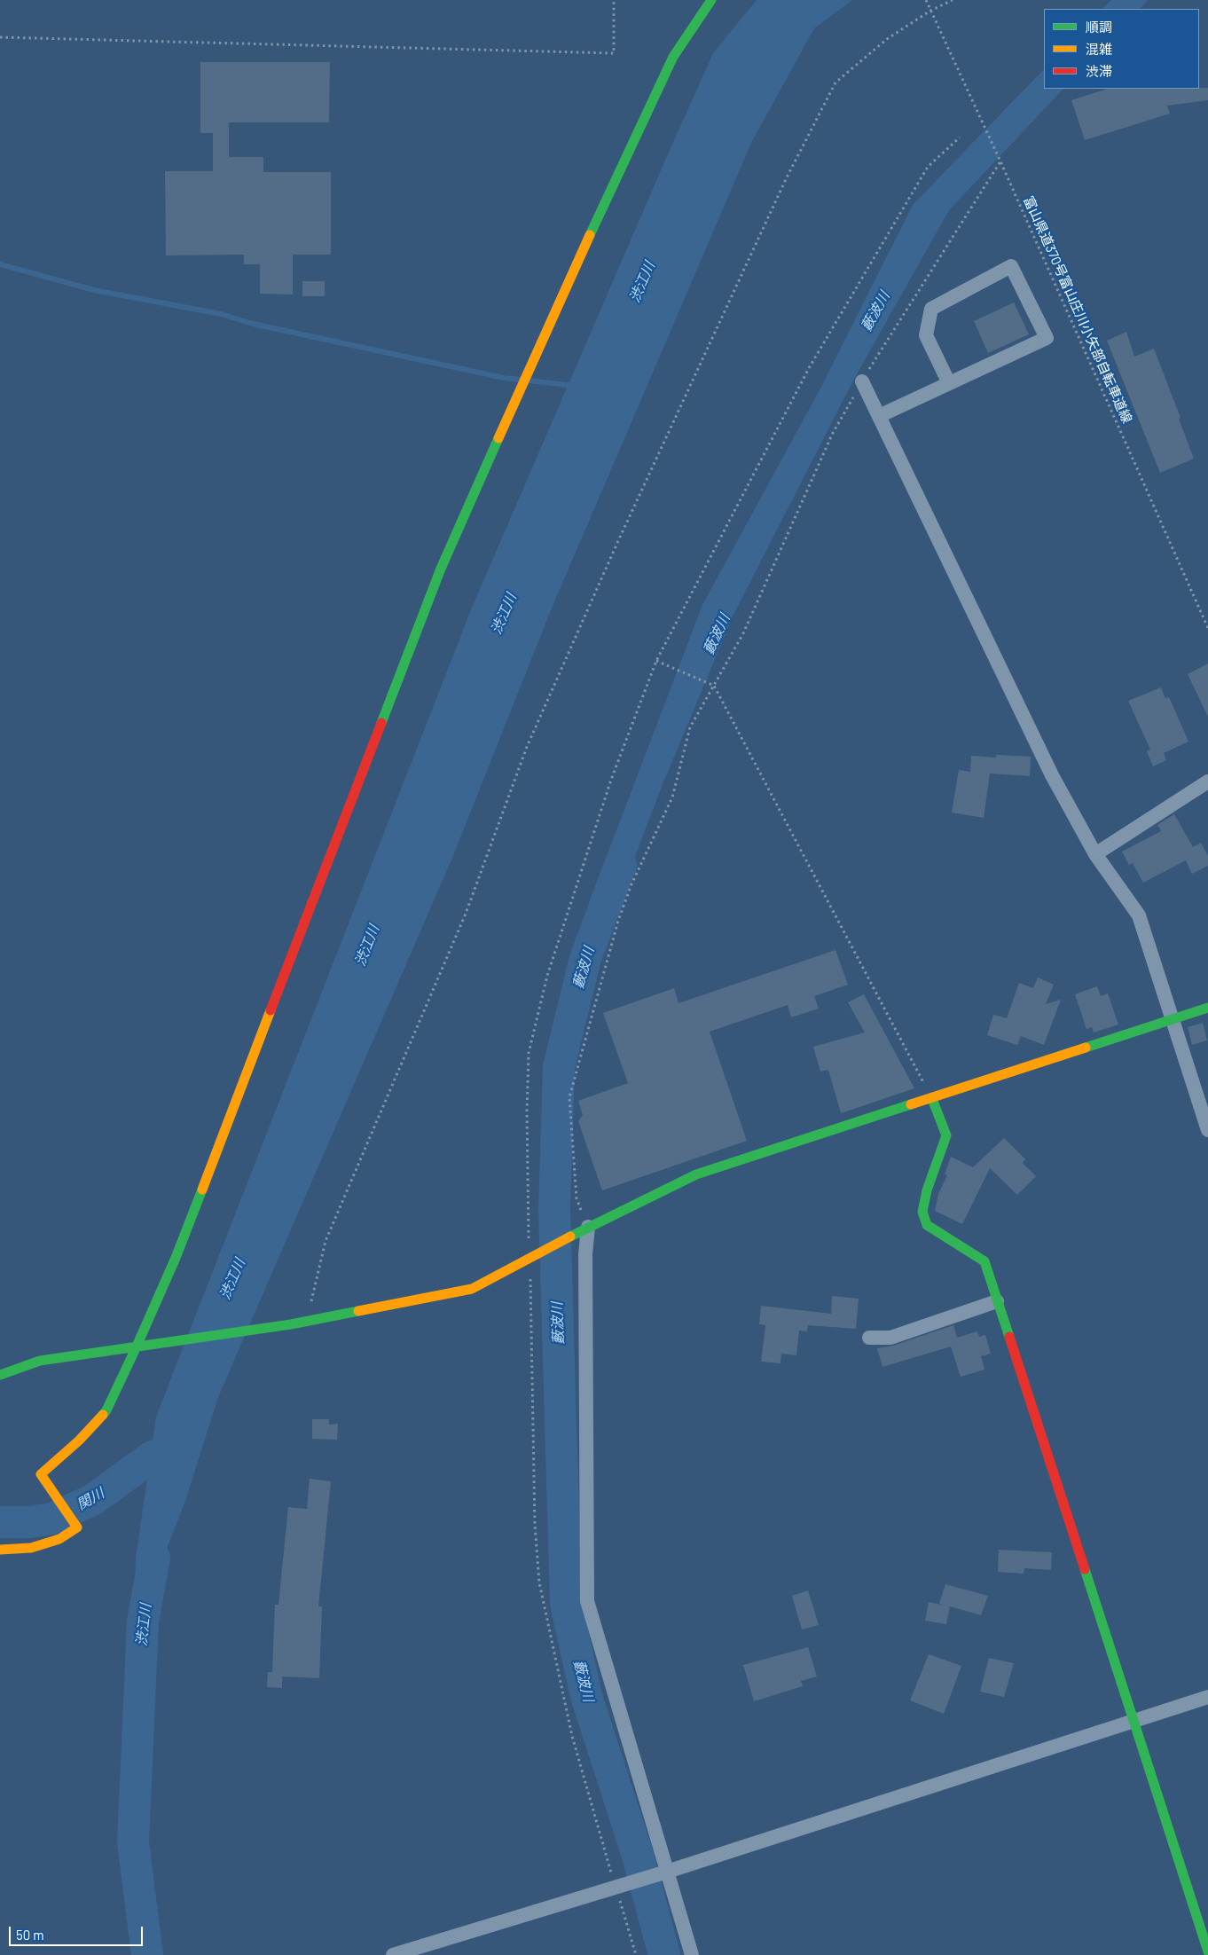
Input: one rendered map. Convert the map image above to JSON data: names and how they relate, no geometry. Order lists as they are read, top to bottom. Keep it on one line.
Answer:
{"streets":{"path":["富山県道370号富山庄川小矢部自転車道線"]},"water":["渋江川","藪波川","関川"],"legend":["順調","混雑","渋滞"],"scale_bar":"50 m"}
